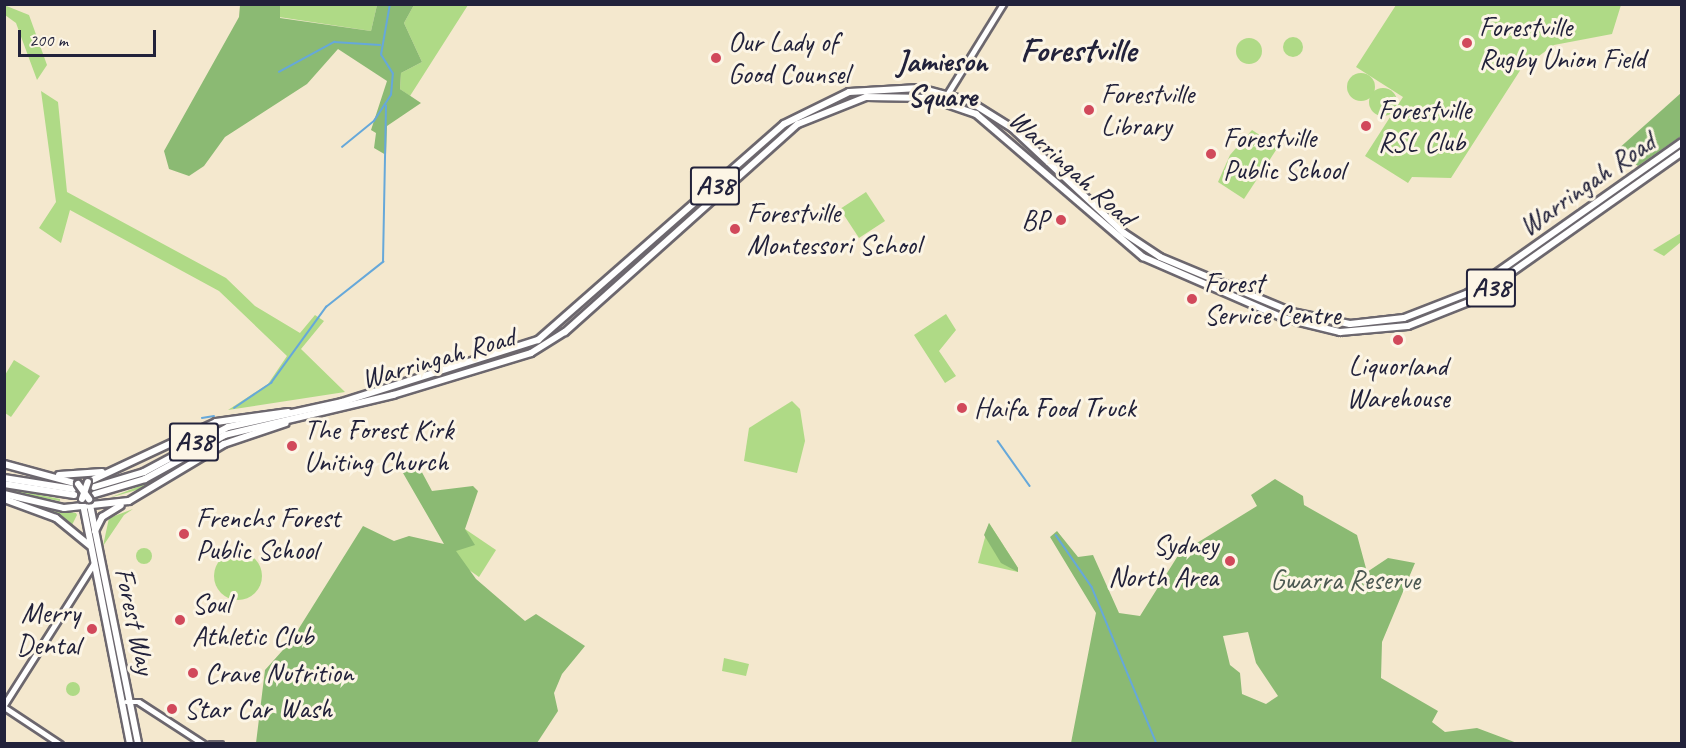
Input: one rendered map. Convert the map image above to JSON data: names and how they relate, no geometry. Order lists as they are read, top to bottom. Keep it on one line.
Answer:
{"streets":{"main road":["Warringah Road","A38","Forest Way"]},"crossings":[["Warringah Road","A38"],["Warringah Road","Forest Way"]],"districts":["Forestville","Jamieson Square"],"parks":["Gwarra Reserve"],"places":["Forestville Rugby Union Field","Our Lady of Good Counsel","Forestville Library","Forestville RSL Club","Forestville Public School","BP","Forestville Montessori School","Forest Service Centre","Liquorland Warehouse","Haifa Food Truck","The Forest Kirk Uniting Church","Frenchs Forest Public School","Sydney North Area","Soul Athletic Club","Merry Dental","Crave Nutrition","Star Car Wash"],"scale_bar":"200 m"}
